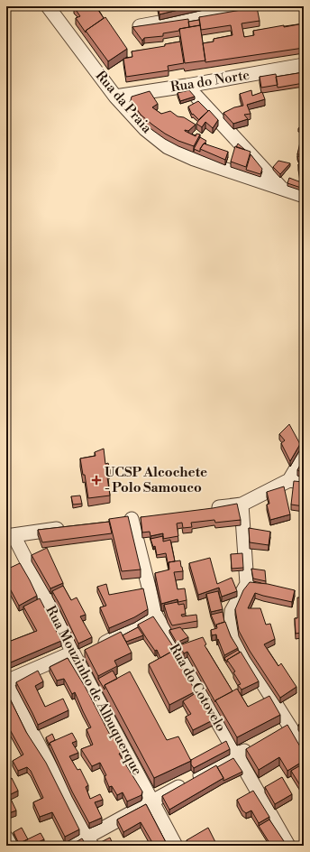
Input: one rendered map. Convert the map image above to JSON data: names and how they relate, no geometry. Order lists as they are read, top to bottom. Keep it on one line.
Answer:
{"streets":{"street":["Rua do Norte","Rua da Praia","Rua do Cotovelo","Rua Mouzinho de Albuquerque"]},"crossings":[["Rua do Norte","Rua da Praia"]],"places":{"health":["UCSP Alcochete - Polo Samouco"]}}
